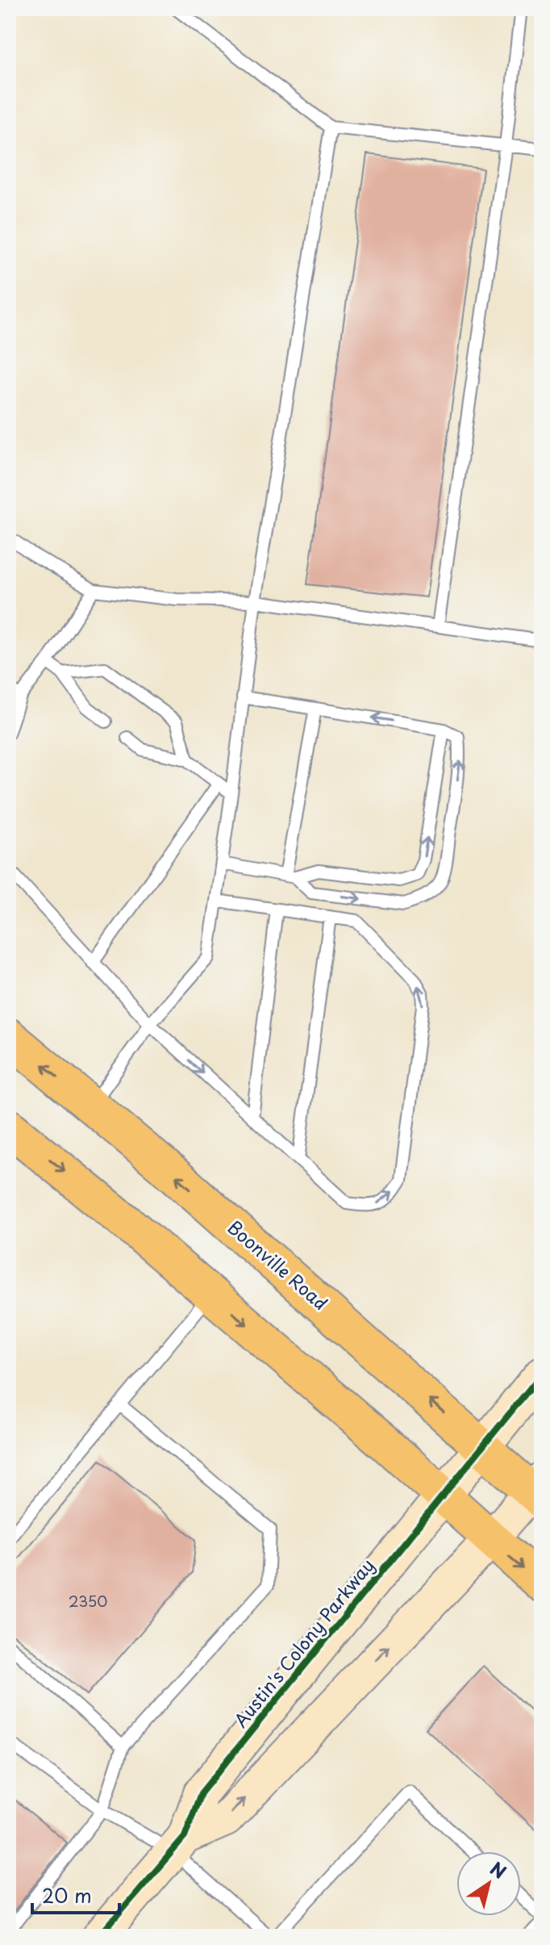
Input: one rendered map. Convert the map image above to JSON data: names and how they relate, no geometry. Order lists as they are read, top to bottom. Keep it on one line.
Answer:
{"streets":{"main road":["Boonville Road"],"street":["Austin's Colony Parkway"]},"crossings":[["Boonville Road","Austin's Colony Parkway"]],"house_numbers":["2350"],"scale_bar":"20 m","north":"top right"}
